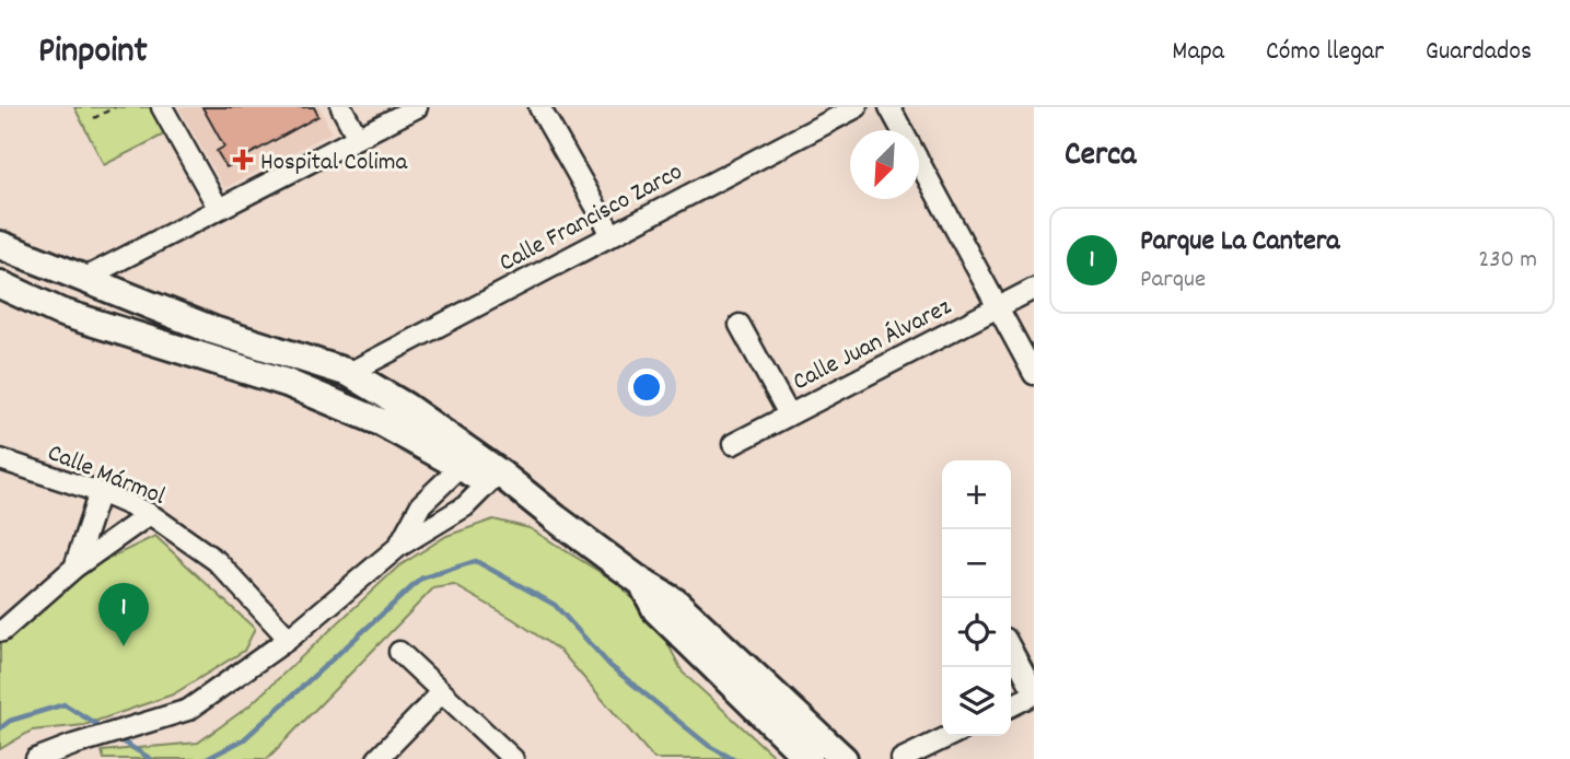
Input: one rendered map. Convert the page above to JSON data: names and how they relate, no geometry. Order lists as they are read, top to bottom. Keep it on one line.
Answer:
{"streets":{"street":["Calle Francisco Zarco","Calle Juan Álvarez","Calle Mármol"]},"places":{"health":["Hospital Colima"]},"north":"bottom left","page":{"header":"Pinpoint","nav":["Mapa","Cómo llegar","Guardados"],"heading":"Cerca","list":[{"mark":"1","name":"Parque La Cantera","note":"Parque","value":"230 m"}],"map_buttons":["+","−"],"pins":"1"}}
